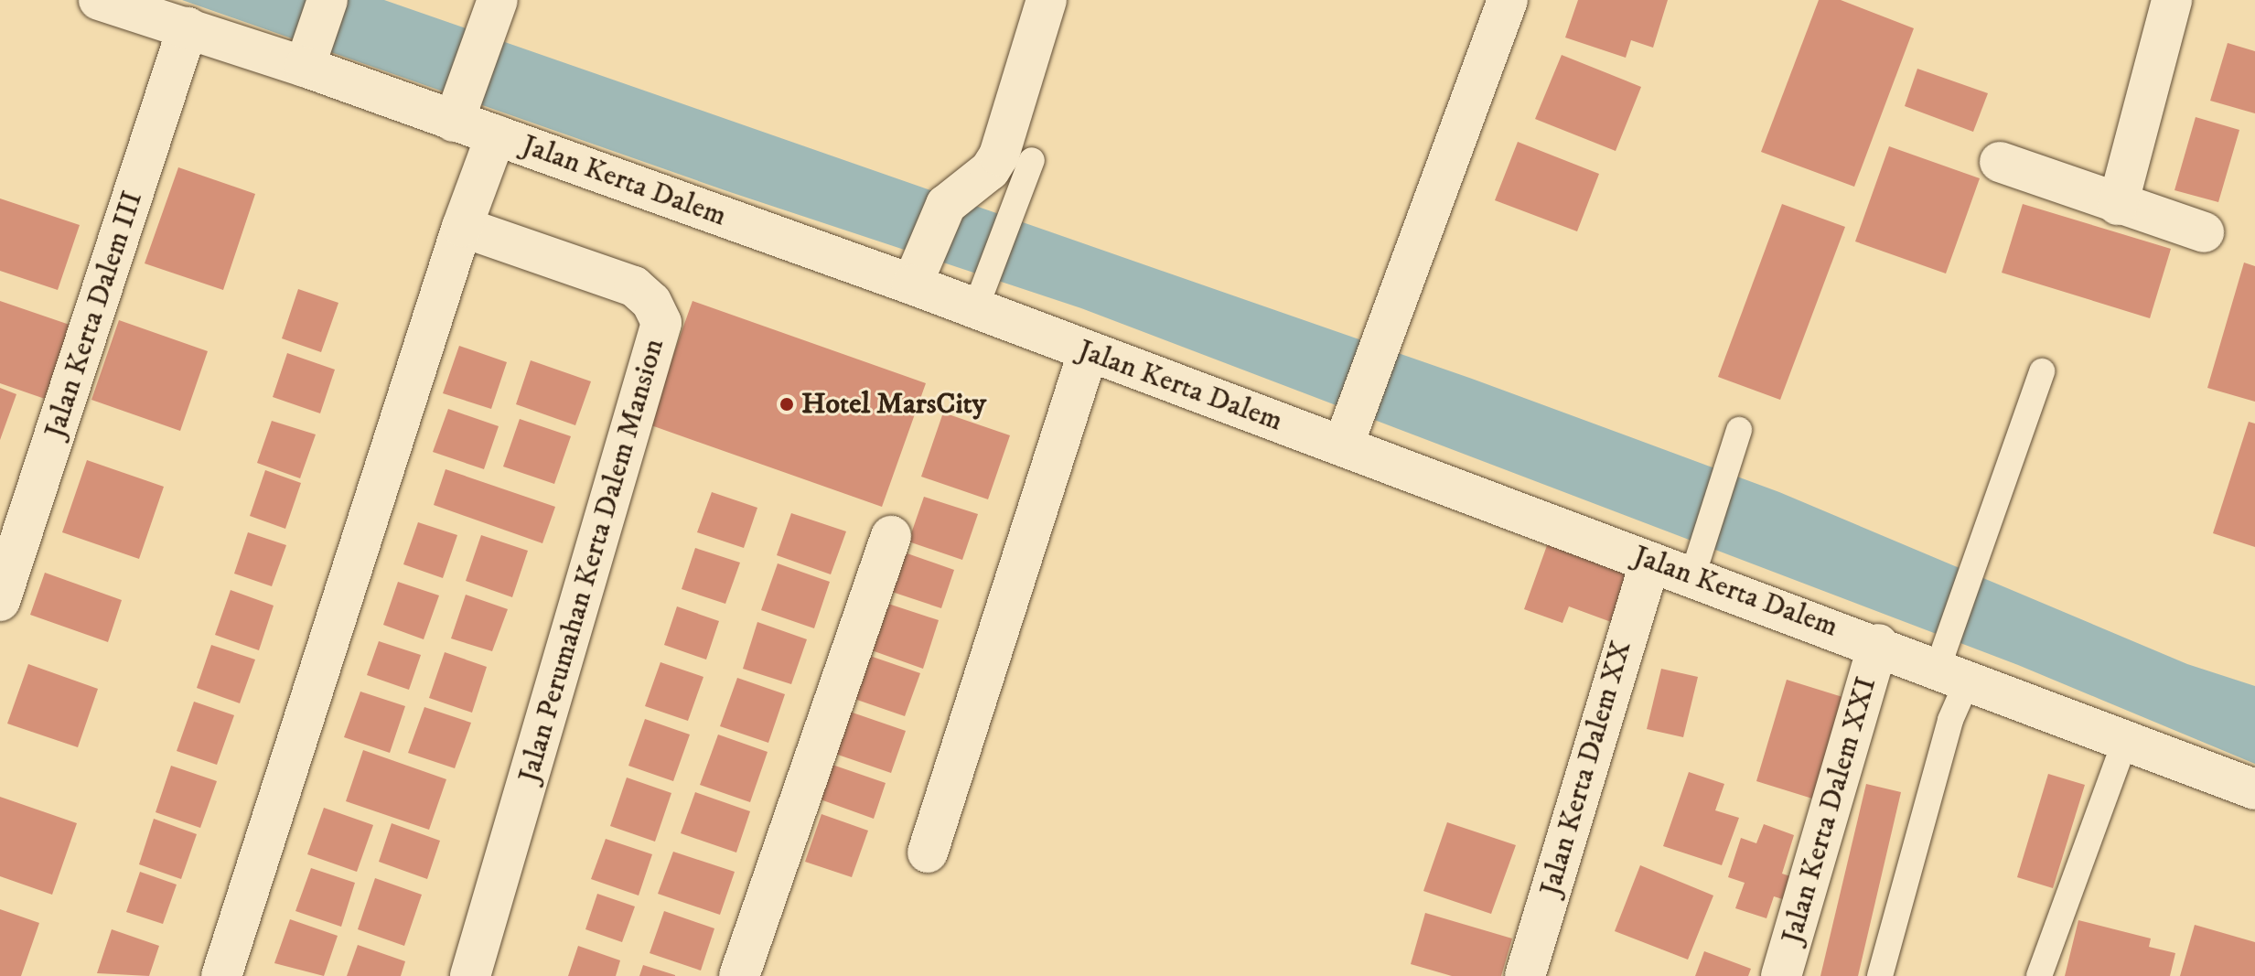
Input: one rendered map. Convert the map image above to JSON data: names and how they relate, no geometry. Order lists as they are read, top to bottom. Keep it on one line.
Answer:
{"streets":{"street":["Jalan Kerta Dalem","Jalan Kerta Dalem III","Jalan Perumahan Kerta Dalem Mansion","Jalan Kerta Dalem XX","Jalan Kerta Dalem XXI"]},"crossings":[["Jalan Kerta Dalem","Jalan Kerta Dalem III"],["Jalan Kerta Dalem","Jalan Kerta Dalem XX"],["Jalan Kerta Dalem","Jalan Kerta Dalem XXI"]],"places":["Hotel MarsCity"]}
